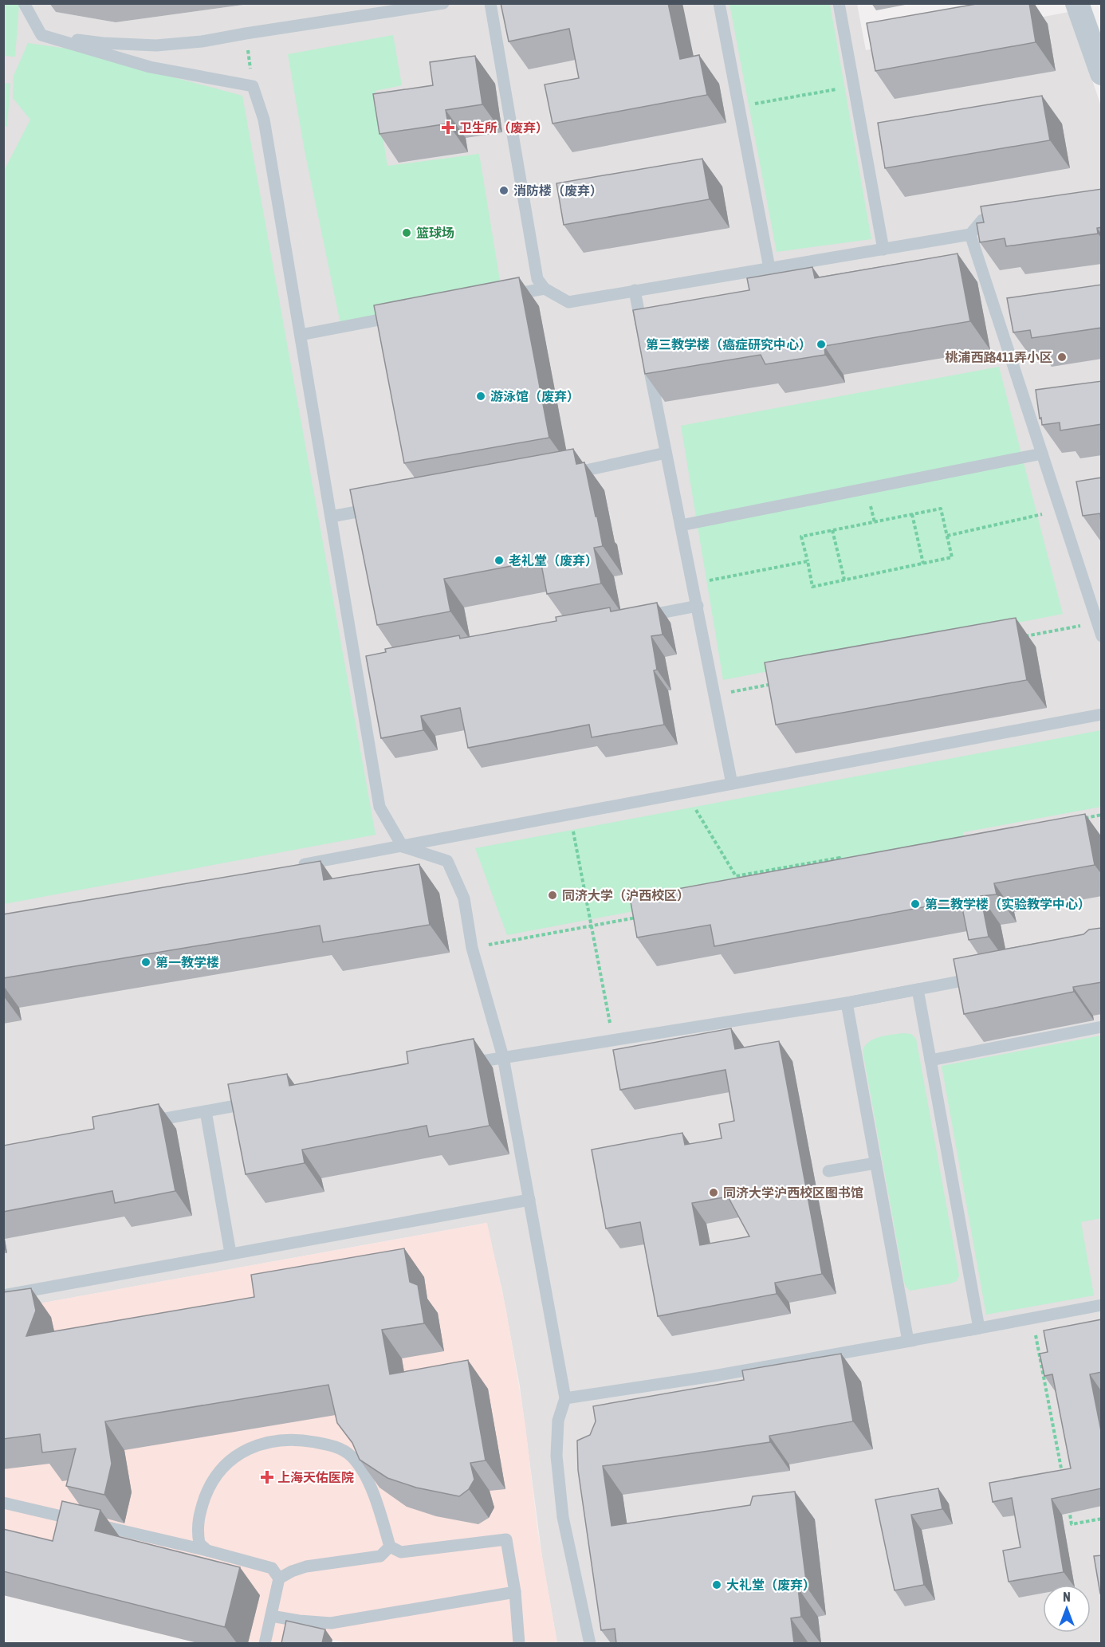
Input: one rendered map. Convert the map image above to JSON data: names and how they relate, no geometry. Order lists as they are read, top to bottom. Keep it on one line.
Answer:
{"places":{"health":["卫生所（废弃）","上海天佑医院"],"other":["消防楼（废弃）","篮球场","第三教学楼（癌症研究中心）","桃浦西路411弄小区","游泳馆（废弃）","老礼堂（废弃）","同济大学（沪西校区）","第二教学楼（实验教学中心）","第一教学楼","同济大学沪西校区图书馆","大礼堂（废弃）"]},"north":"top"}
